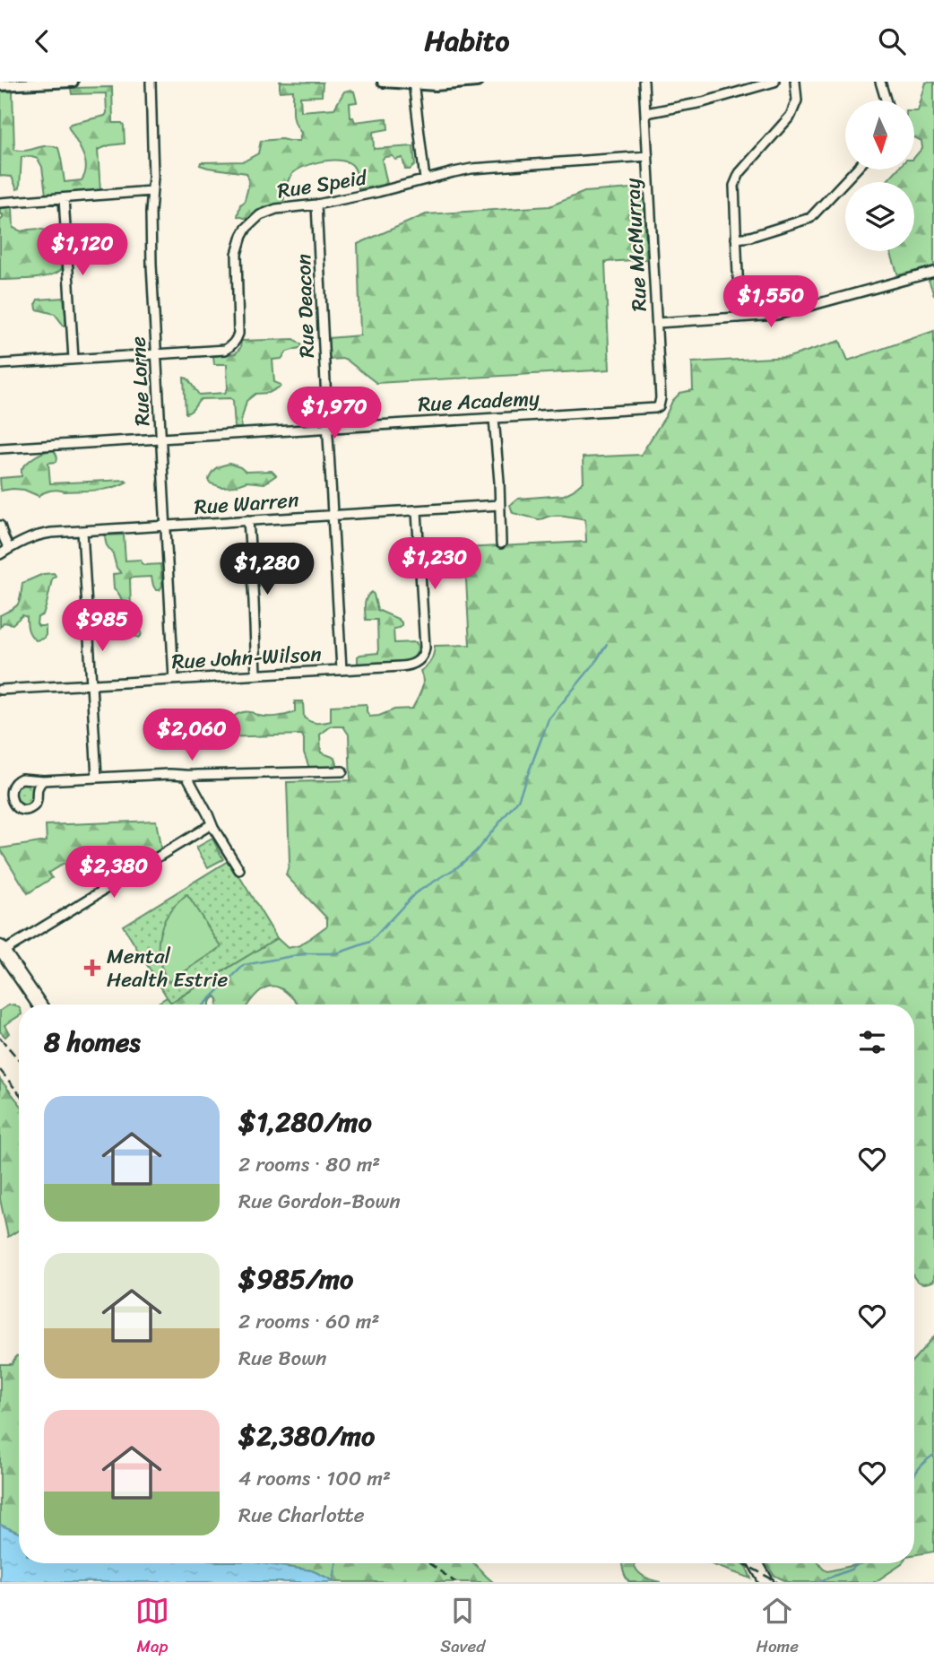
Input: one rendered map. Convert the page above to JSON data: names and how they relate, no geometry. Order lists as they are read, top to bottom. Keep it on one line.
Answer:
{"streets":{"street":["Rue Speid","Rue McMurray","Rue Deacon","Rue Lorne","Rue Academy","Rue Warren","Rue John-Wilson"]},"crossings":[["Rue Speid","Rue McMurray"],["Rue Speid","Rue Deacon"],["Rue Speid","Rue Lorne"],["Rue McMurray","Rue Academy"],["Rue Deacon","Rue Academy"],["Rue Deacon","Rue Warren"],["Rue Deacon","Rue John-Wilson"],["Rue Lorne","Rue Academy"],["Rue Lorne","Rue Warren"],["Rue Lorne","Rue John-Wilson"],["Rue Warren","Rue John-Wilson"]],"places":{"health":["Mental Health Estrie"]},"north":"bottom","page":{"header":"Habito","price":["$1,120","$1,550","$1,970","$1,230","$1,280","$985","$2,060","$2,380"],"heading":"8 homes","list":[{"name":"$1,280/mo","note":"2 rooms · 80 m² · Rue Gordon-Bown"},{"name":"$985/mo","note":"2 rooms · 60 m² · Rue Bown"},{"name":"$2,380/mo","note":"4 rooms · 100 m² · Rue Charlotte"}],"tabs":["Map","Saved","Home"]}}
